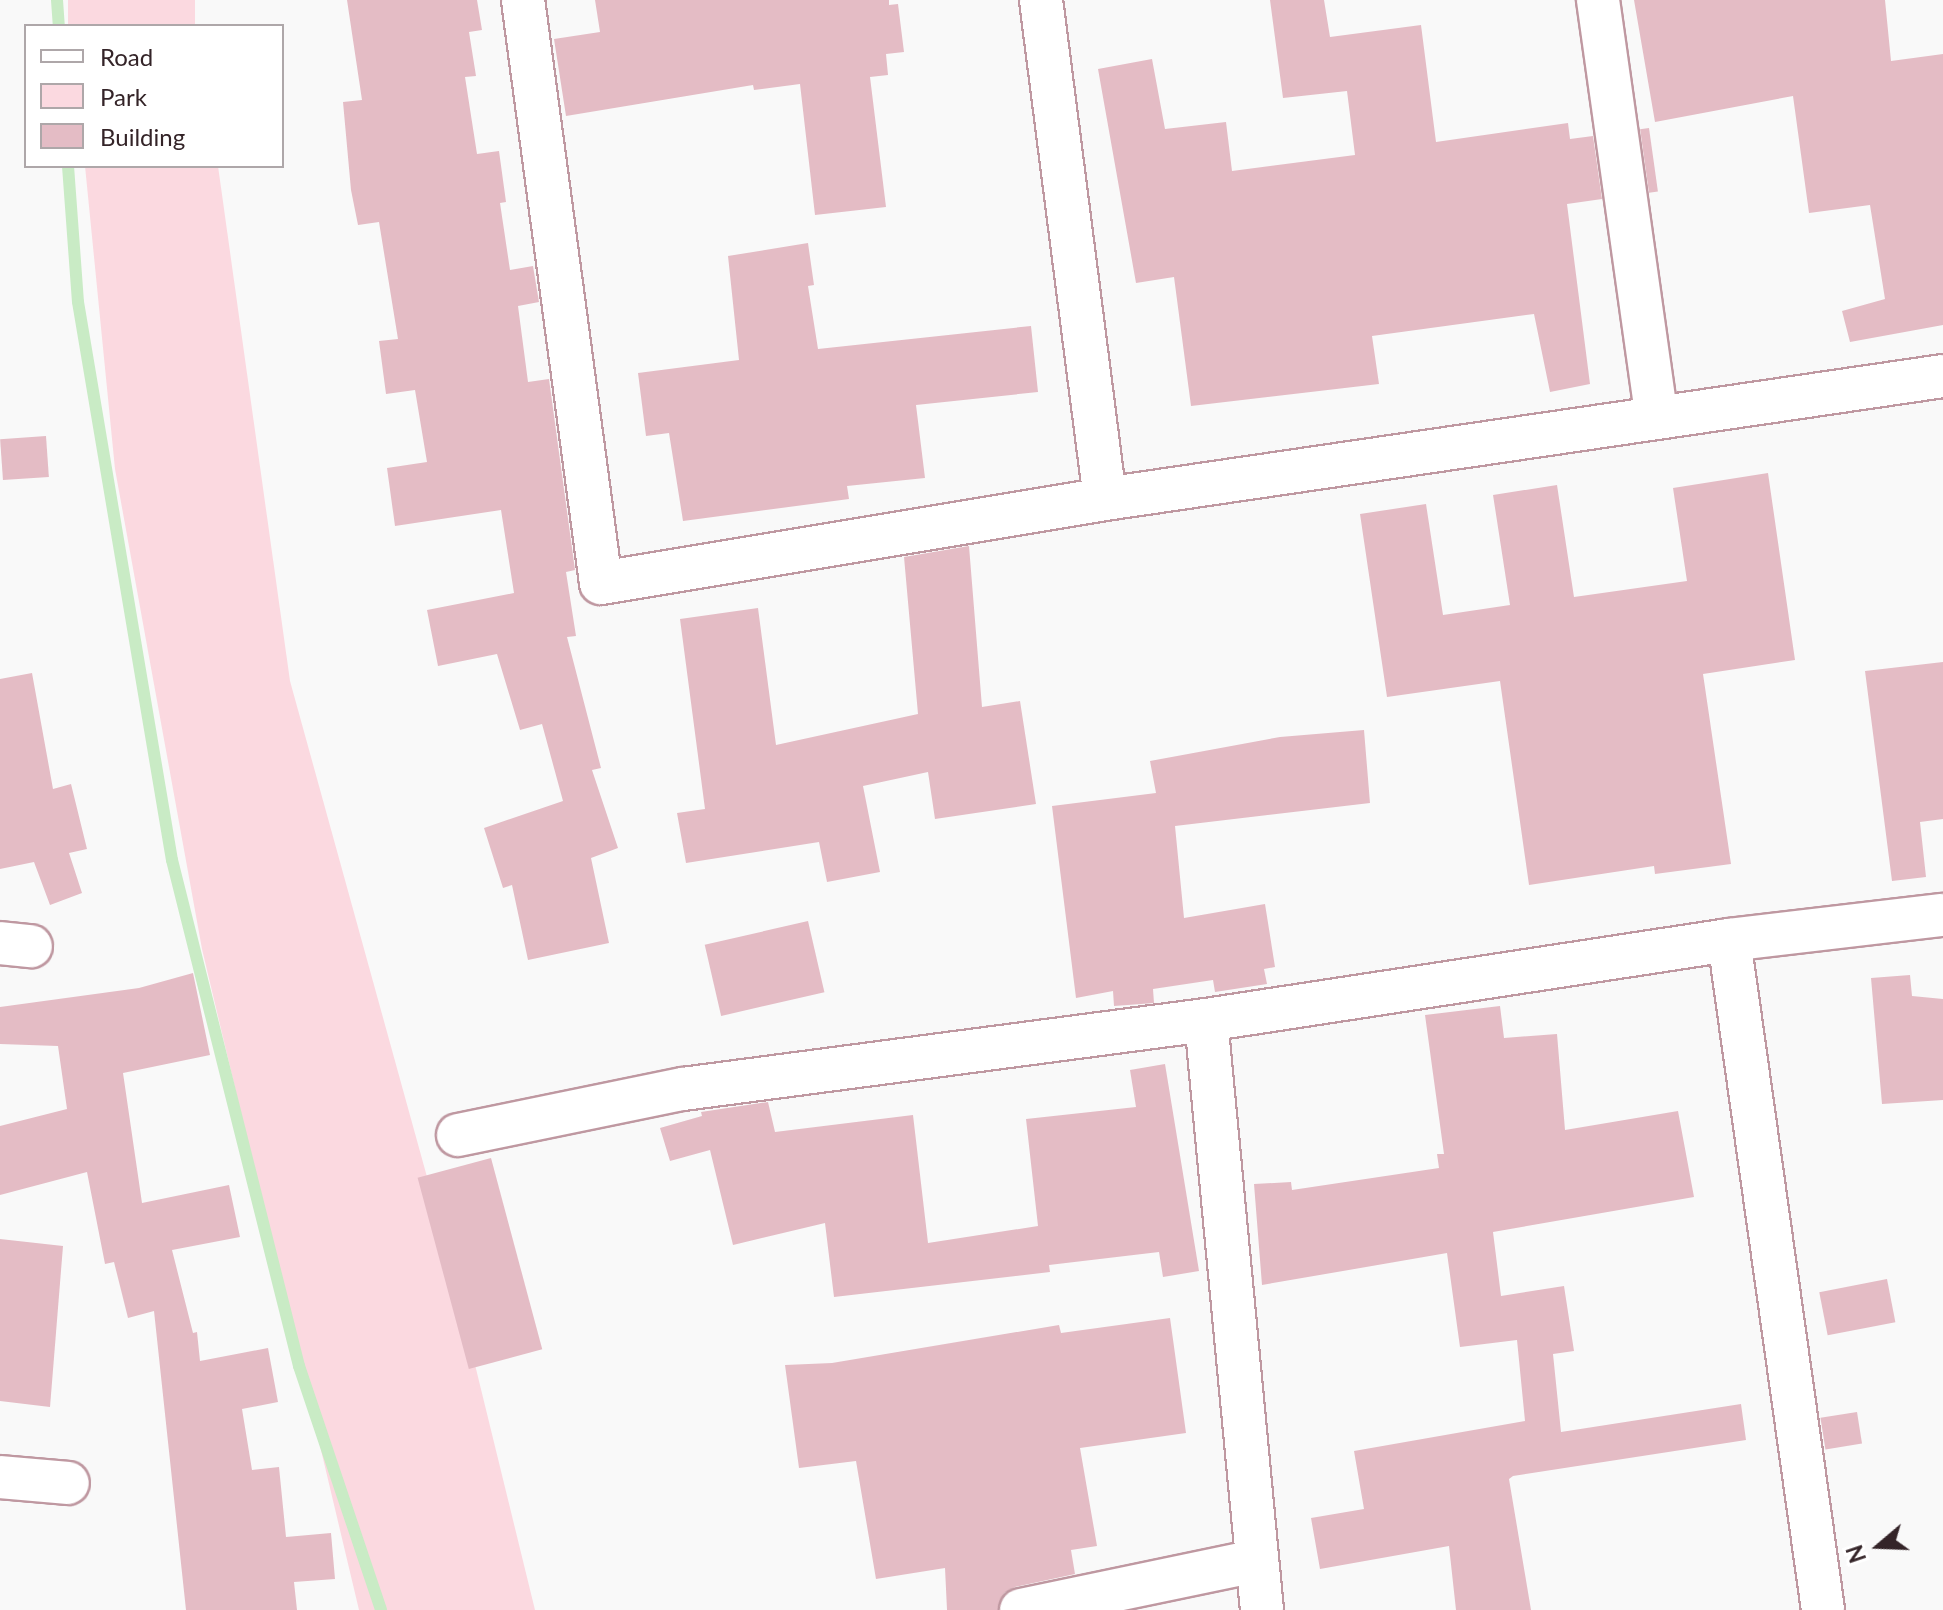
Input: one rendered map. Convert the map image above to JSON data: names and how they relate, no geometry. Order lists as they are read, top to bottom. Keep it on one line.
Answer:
{"legend":["Road","Park","Building"],"north":"left"}
